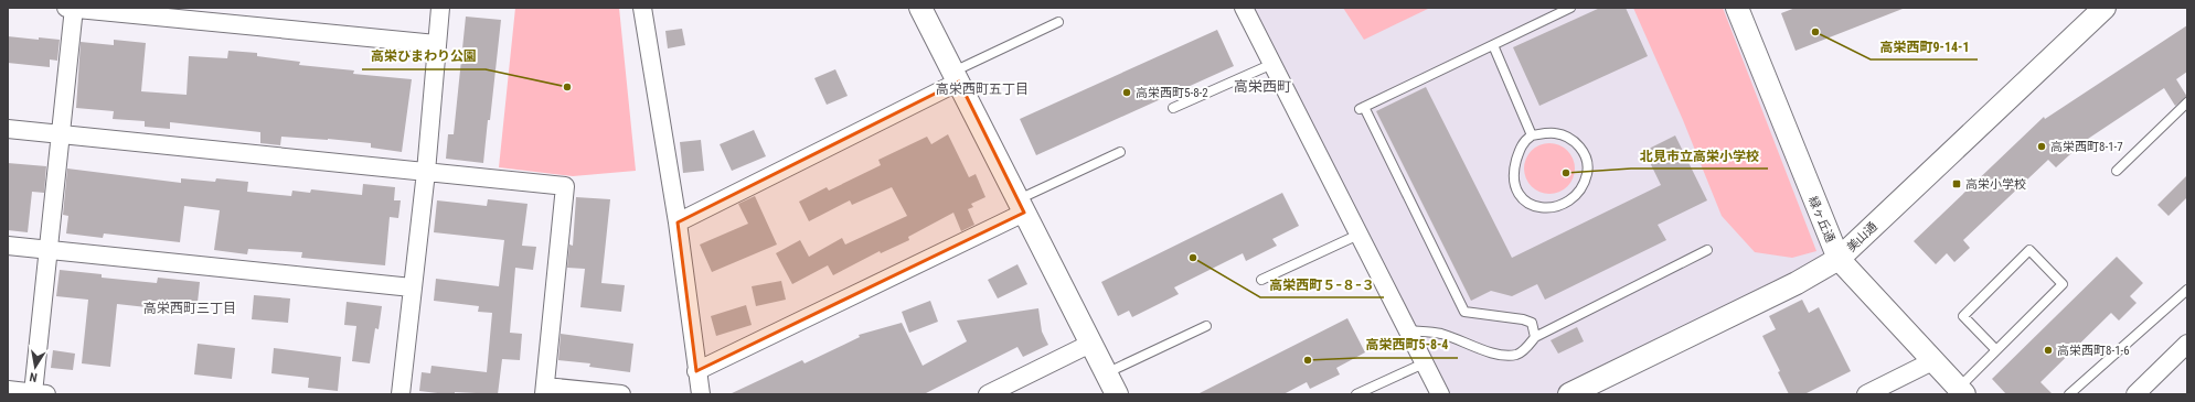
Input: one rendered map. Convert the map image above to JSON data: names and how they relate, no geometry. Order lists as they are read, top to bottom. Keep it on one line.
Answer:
{"streets":{"street":["緑ヶ丘通","美山通"]},"crossings":[["緑ヶ丘通","美山通"]],"districts":["高栄西町","高栄西町五丁目","高栄西町三丁目"],"places":{"other":["高栄西町9-14-1","高栄ひまわり公園","高栄西町5-8-2","高栄西町8-1-7","北見市立高栄小学校","高栄西町５−８−３","高栄西町8-1-6","高栄西町5-8-4"],"transit":["高栄小学校"]},"north":"bottom"}
